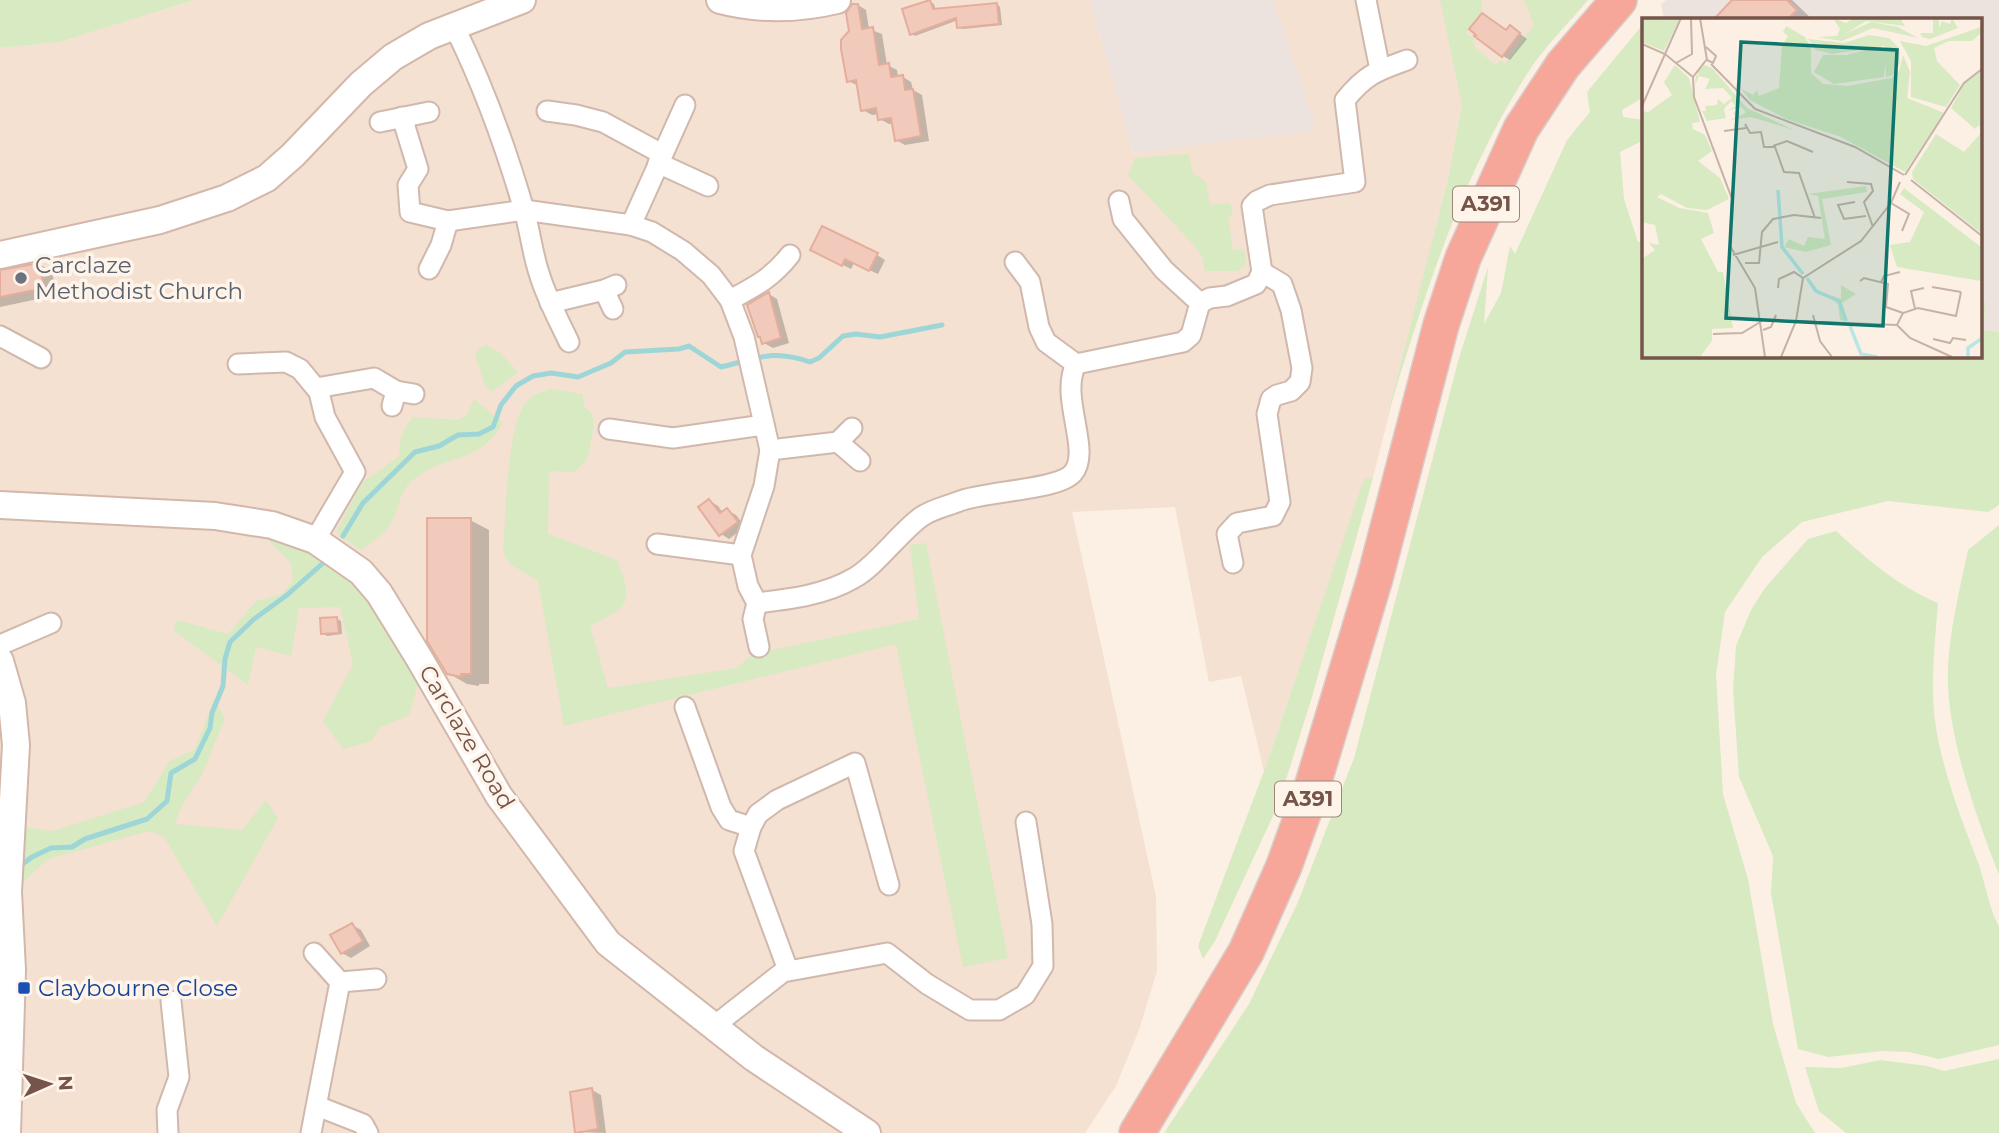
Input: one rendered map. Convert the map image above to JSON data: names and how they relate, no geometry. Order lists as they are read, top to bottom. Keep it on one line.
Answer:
{"streets":{"highway":["A391"],"street":["Carclaze Road"]},"places":{"other":["Carclaze Methodist Church"],"transit":["Claybourne Close"]},"north":"right"}
